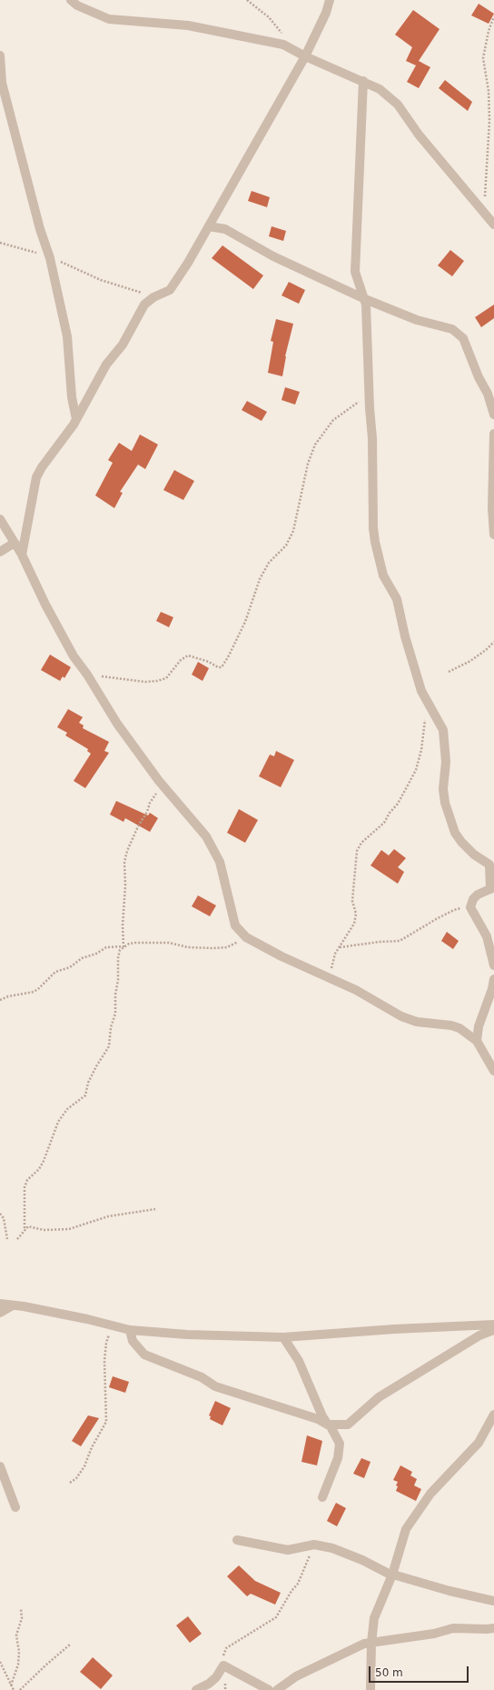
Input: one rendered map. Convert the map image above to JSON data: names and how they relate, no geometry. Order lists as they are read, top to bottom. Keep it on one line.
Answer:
{"scale_bar":"50 m"}
